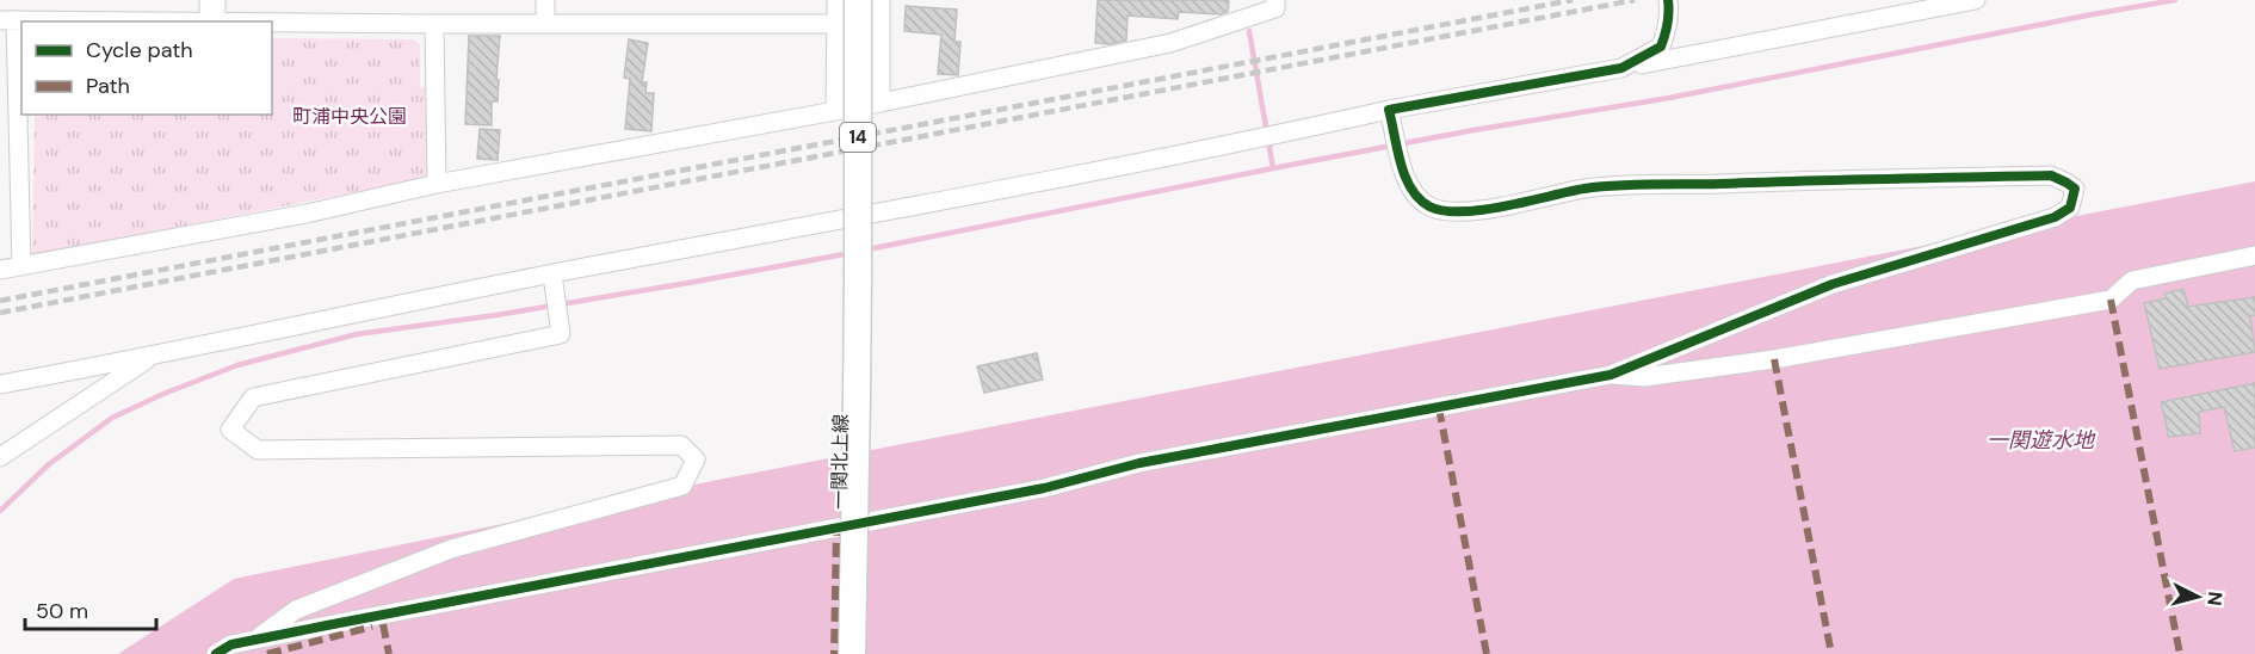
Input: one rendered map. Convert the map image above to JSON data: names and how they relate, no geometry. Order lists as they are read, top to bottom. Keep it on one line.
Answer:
{"streets":{"main road":["14","一関北上線"]},"water":["一関遊水地"],"parks":["町浦中央公園"],"legend":["Cycle path","Path"],"scale_bar":"50 m","north":"right"}
